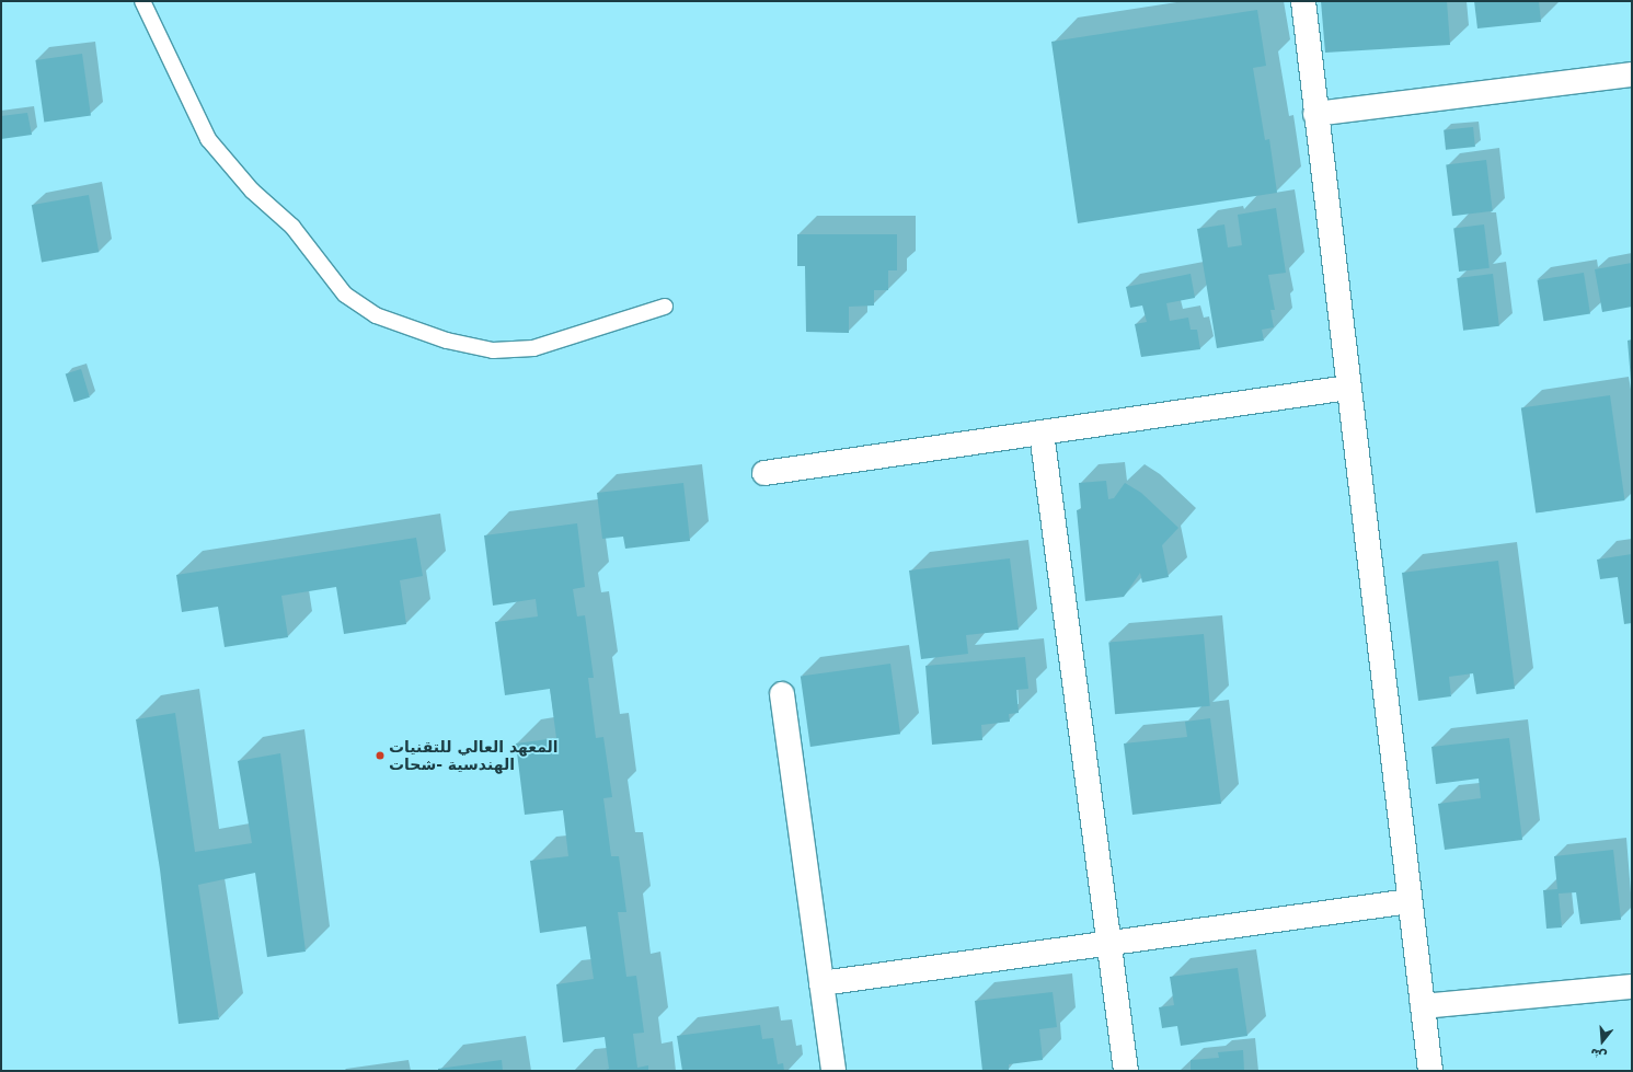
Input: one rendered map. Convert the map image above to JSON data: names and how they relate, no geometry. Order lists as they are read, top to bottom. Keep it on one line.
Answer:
{"places":["المعهد العالي للتقنيات الهندسية -شحات"],"north":"bottom"}
